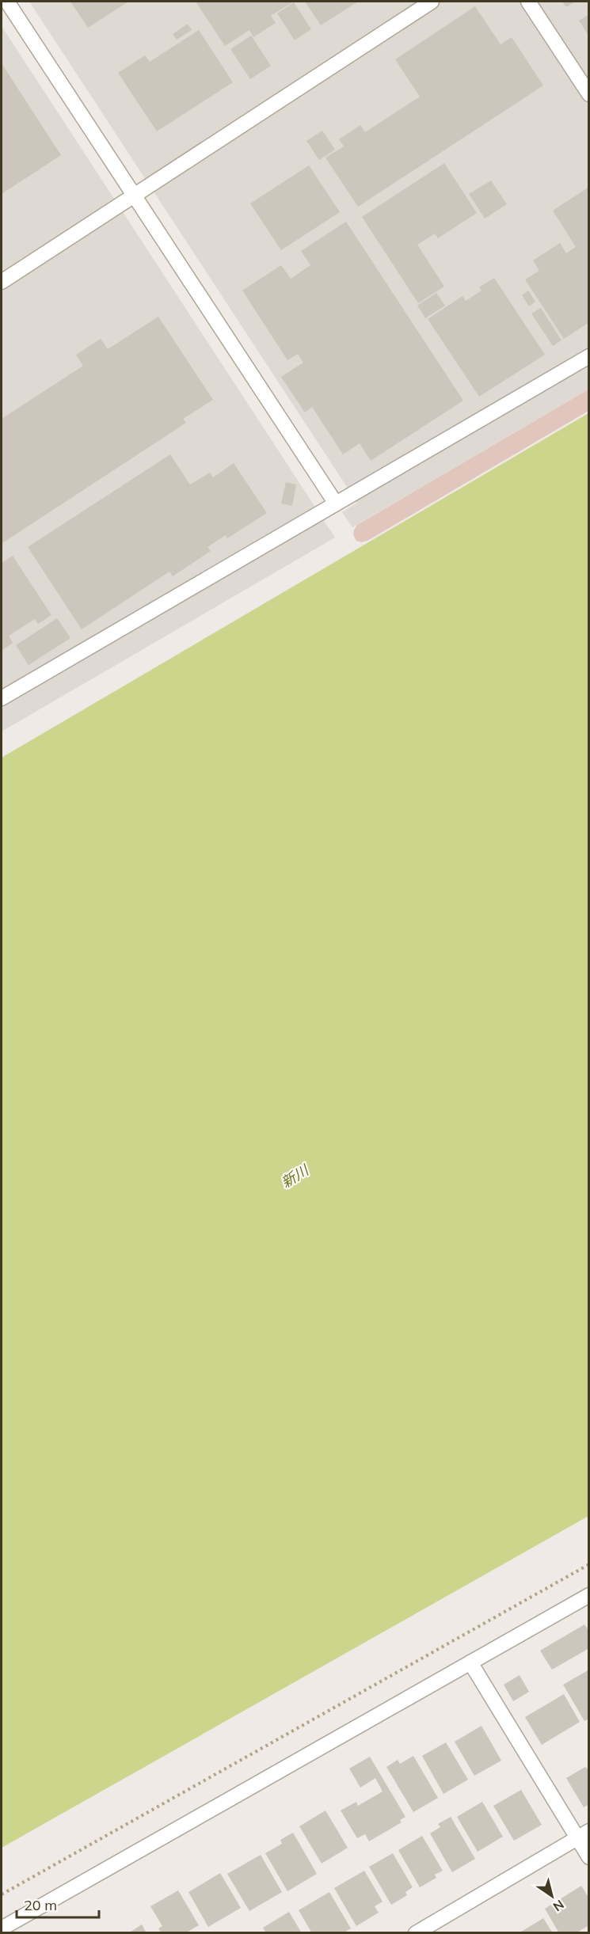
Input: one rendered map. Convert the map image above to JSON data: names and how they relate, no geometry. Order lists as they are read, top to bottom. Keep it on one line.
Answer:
{"water":["新川"],"scale_bar":"20 m","north":"bottom right"}
